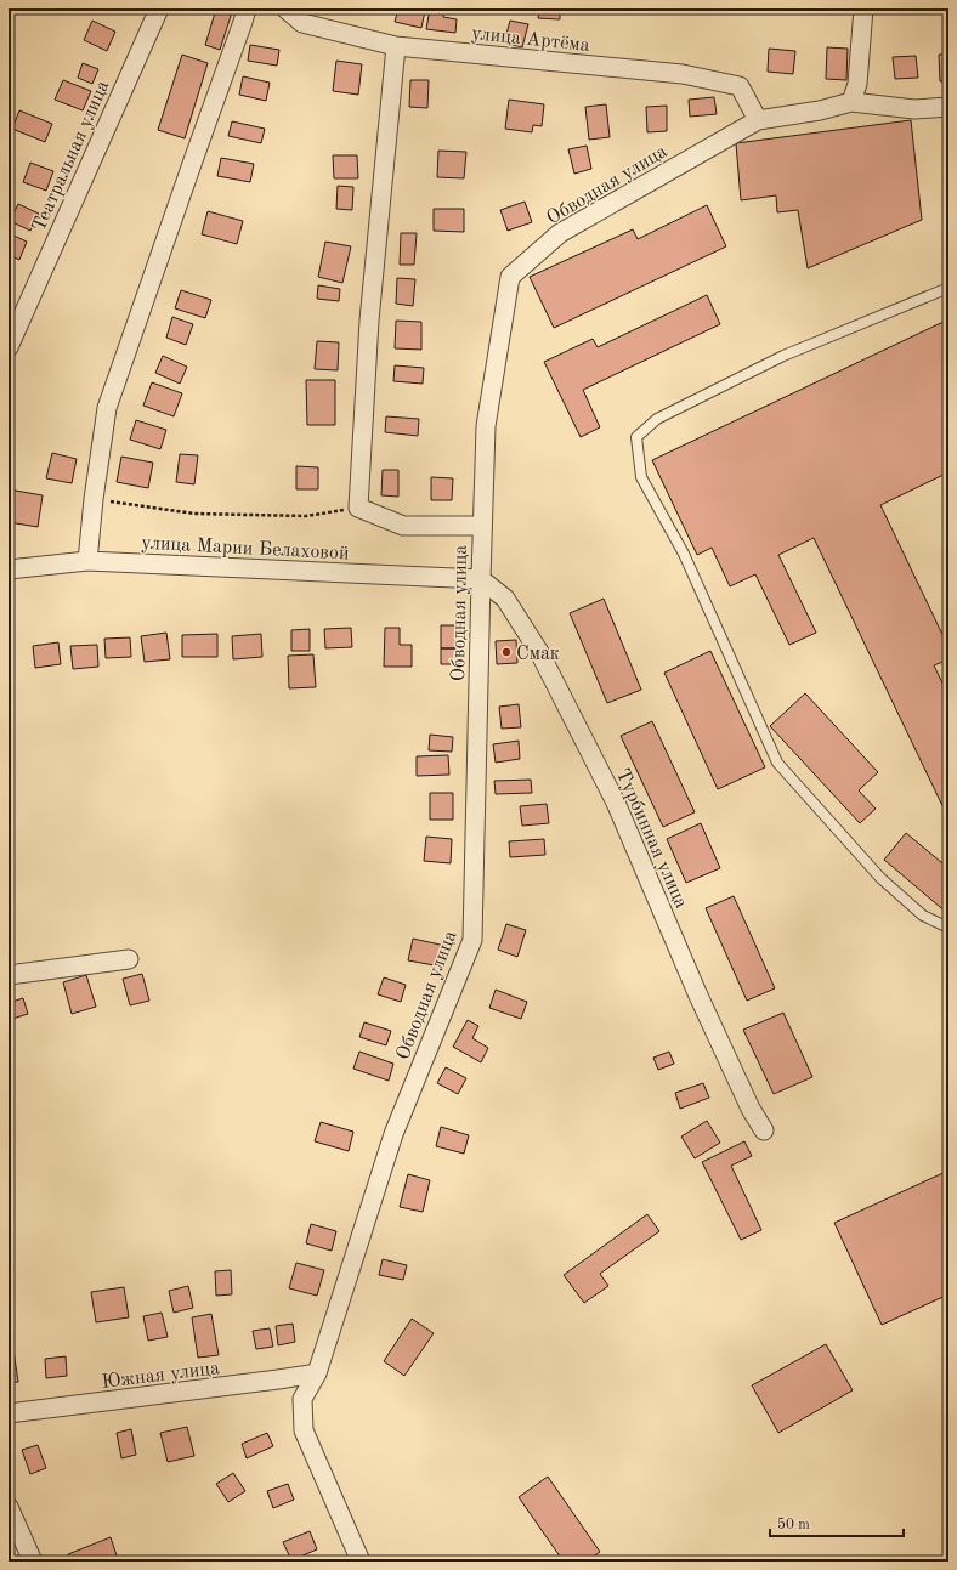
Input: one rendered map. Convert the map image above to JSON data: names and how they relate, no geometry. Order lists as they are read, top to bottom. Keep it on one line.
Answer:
{"streets":{"street":["улица Артёма","Театральная улица","Обводная улица","улица Марии Белаховой","Турбинная улица","Южная улица"]},"crossings":[["улица Артёма","Обводная улица"],["Обводная улица","улица Марии Белаховой"],["Обводная улица","Турбинная улица"],["Обводная улица","Южная улица"],["улица Марии Белаховой","Турбинная улица"]],"places":["Смак"],"scale_bar":"50 m"}
